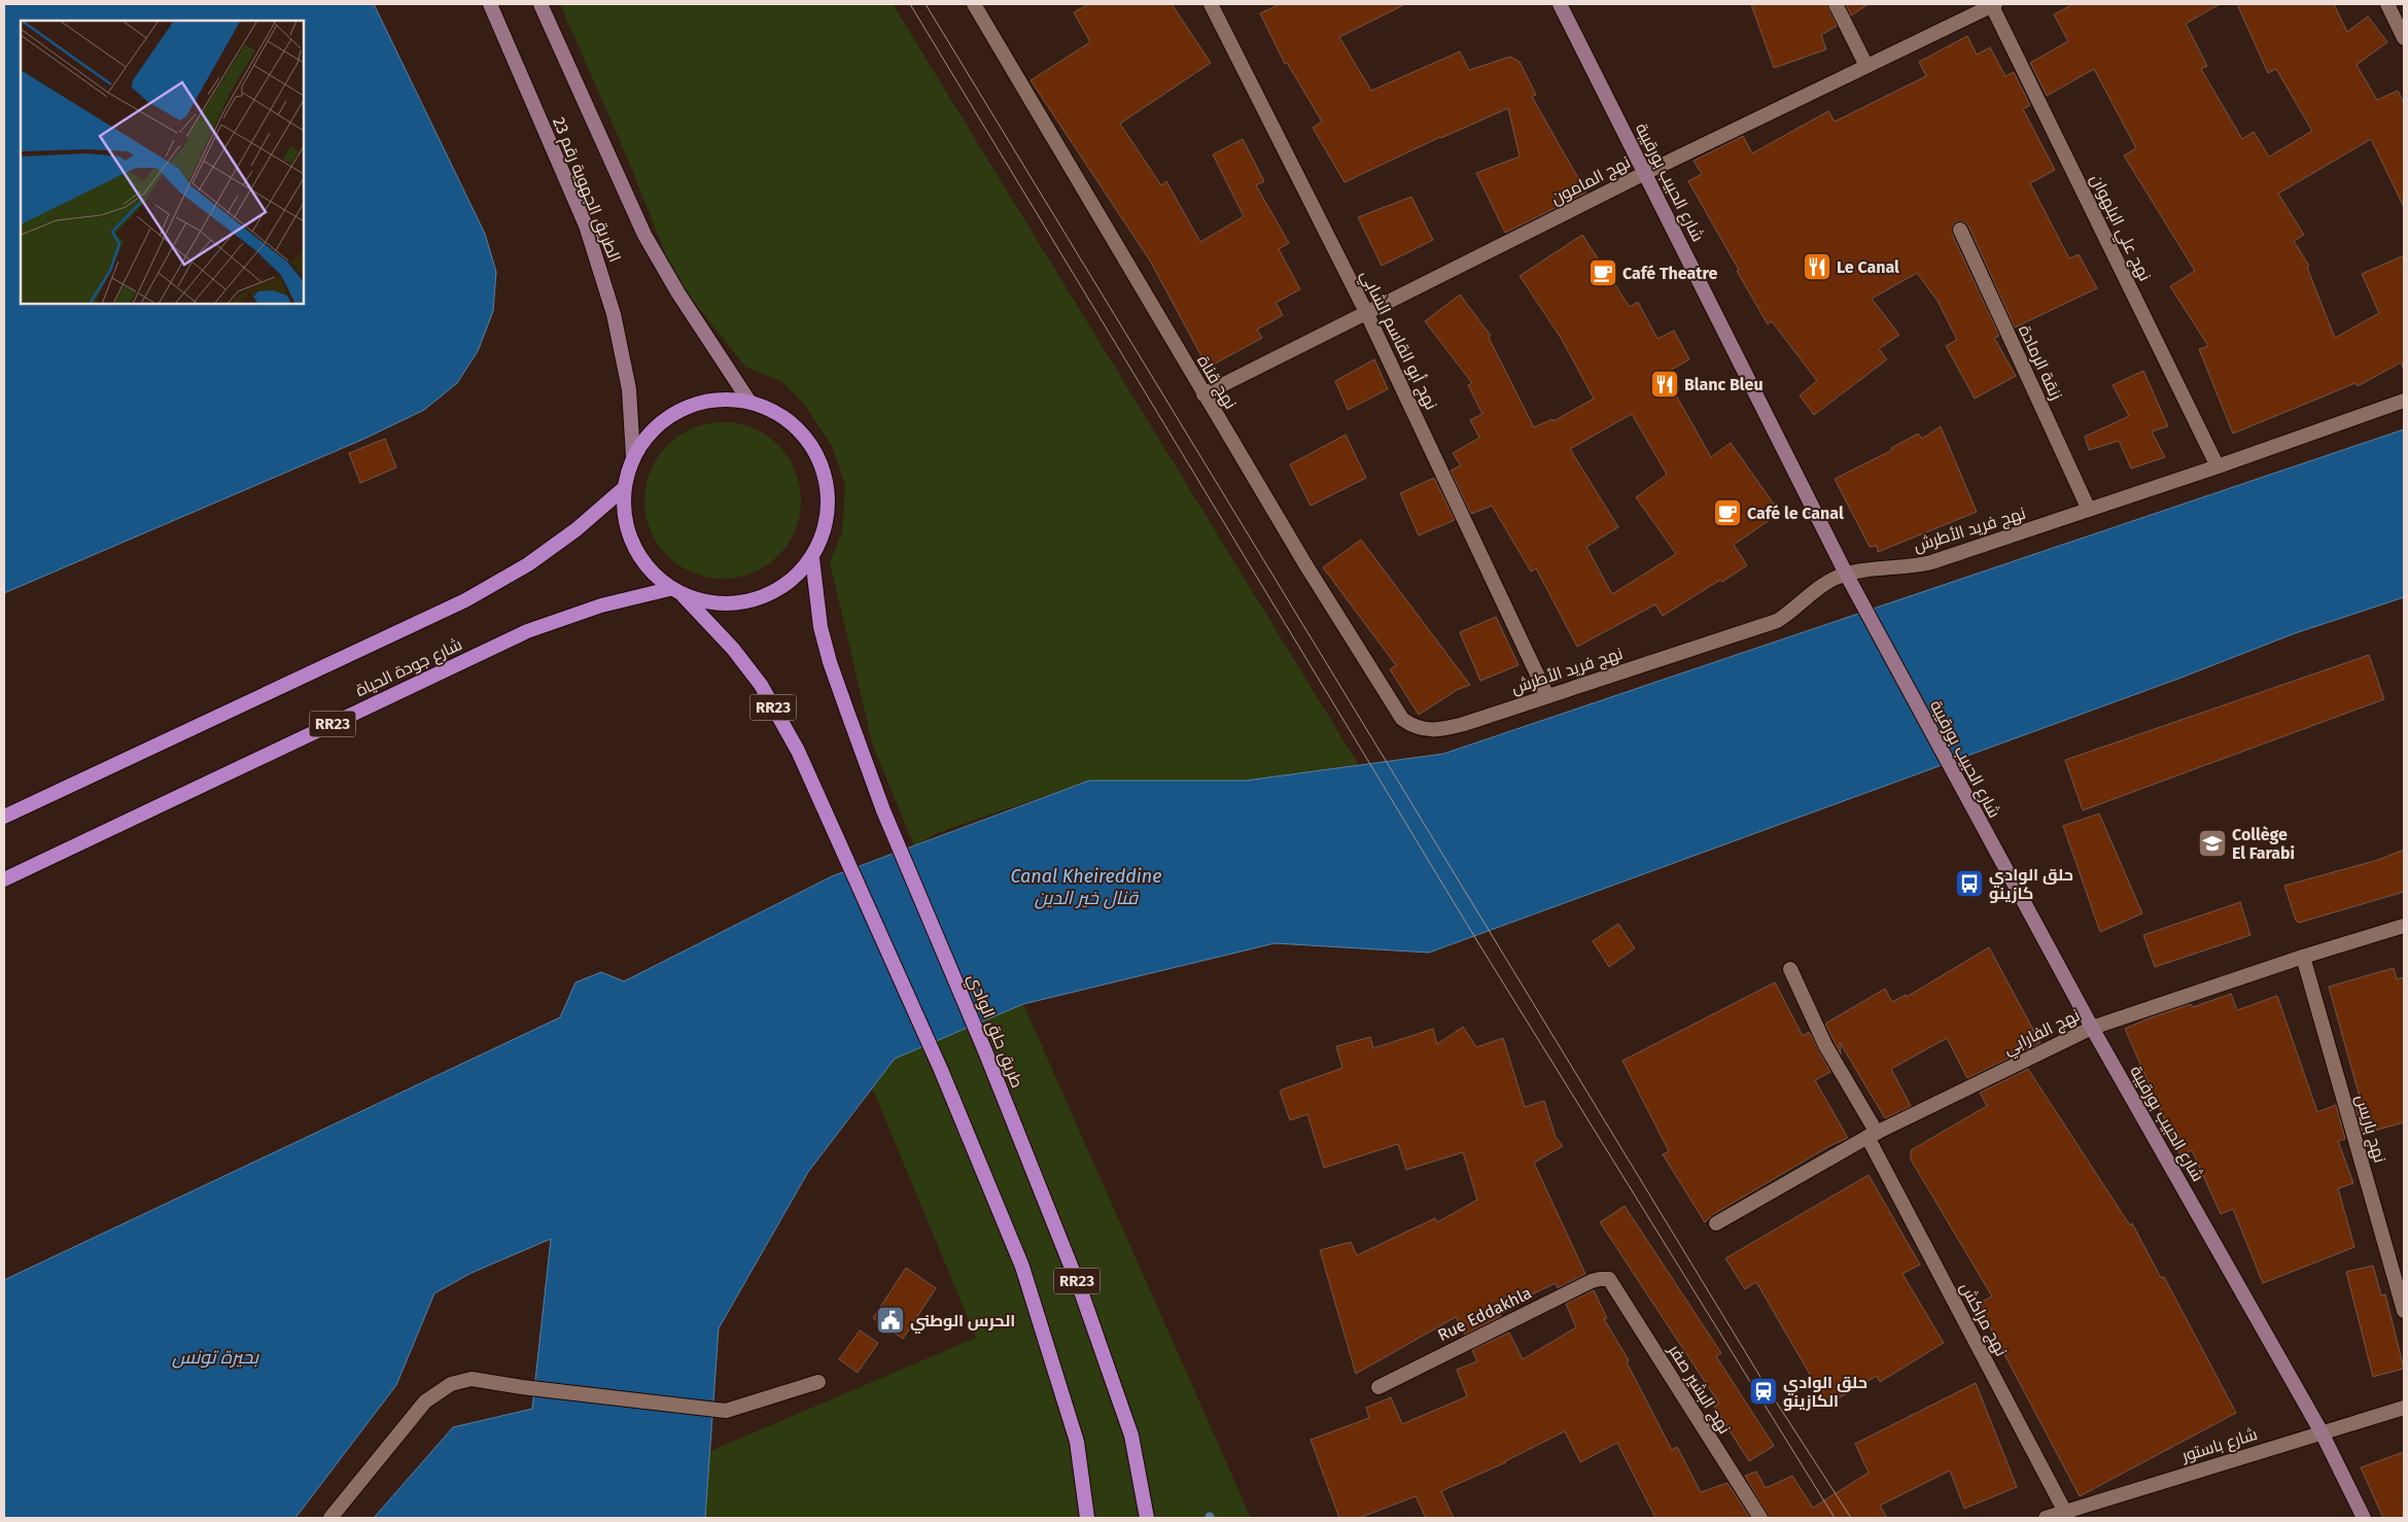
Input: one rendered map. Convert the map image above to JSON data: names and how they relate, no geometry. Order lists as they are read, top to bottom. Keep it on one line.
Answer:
{"streets":{"highway":["الطريق الجهوية رقم 23","شارع جودة الحياة","RR23","طريق حلق الوادي"],"main road":["شارع الحبيب بورقيبة"],"street":["نهج المامون","نهج علي البلهوان","نهج أبو القاسم الشابي","زنقة الرمادة","نهج قناة","نهج فريد الأطرش","نهج الفارابي","نهج باريس","Rue Eddakhla","نهج مراكش","نهج البشير صفر","شارع باستور"]},"crossings":[["نهج المامون","شارع الحبيب بورقيبة"],["نهج المامون","نهج علي البلهوان"],["نهج المامون","نهج أبو القاسم الشابي"],["نهج المامون","نهج قناة"],["شارع الحبيب بورقيبة","نهج فريد الأطرش"],["شارع الحبيب بورقيبة","نهج الفارابي"],["شارع الحبيب بورقيبة","شارع باستور"],["الطريق الجهوية رقم 23","شارع جودة الحياة"],["الطريق الجهوية رقم 23","RR23"],["الطريق الجهوية رقم 23","طريق حلق الوادي"],["نهج علي البلهوان","نهج فريد الأطرش"],["نهج أبو القاسم الشابي","نهج فريد الأطرش"],["زنقة الرمادة","نهج فريد الأطرش"],["نهج قناة","نهج فريد الأطرش"],["نهج الفارابي","نهج باريس"],["نهج الفارابي","نهج مراكش"],["Rue Eddakhla","نهج البشير صفر"],["نهج مراكش","شارع باستور"]],"water":["Canal Kheireddine قنال خير الدين","بحيرة تونس"],"places":{"restaurant":["Le Canal","Blanc Bleu"],"cafe":["Café Theatre","Café le Canal"],"school or university":["Collège El Farabi"],"bus stop":["حلق الوادي كازينو"],"public building":["الحرس الوطني"],"station":["حلق الوادي الكازينو"]}}
